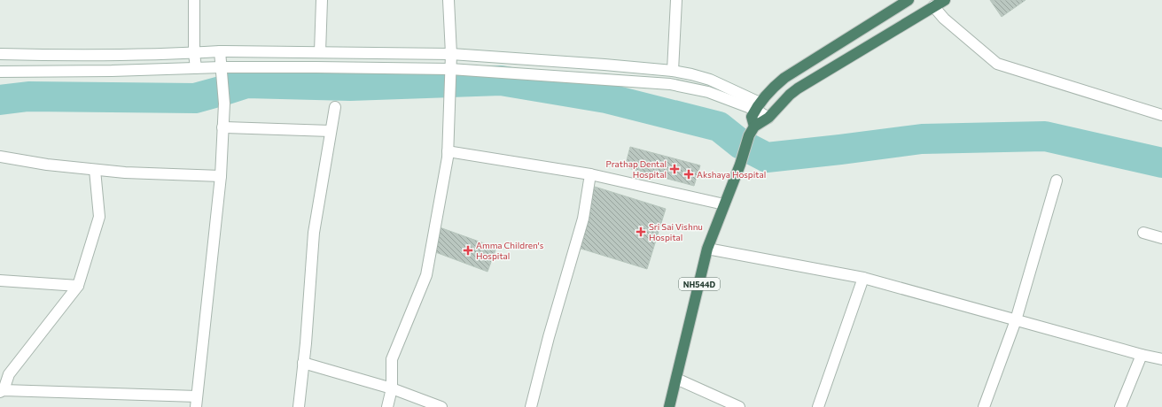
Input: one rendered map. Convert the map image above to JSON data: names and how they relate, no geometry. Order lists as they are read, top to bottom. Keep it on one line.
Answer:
{"streets":{"highway":["NH544D"]},"places":{"health":["Prathap Dental Hospital","Akshaya Hospital","Sri Sai Vishnu Hospital","Amma Children's Hospital"]}}
